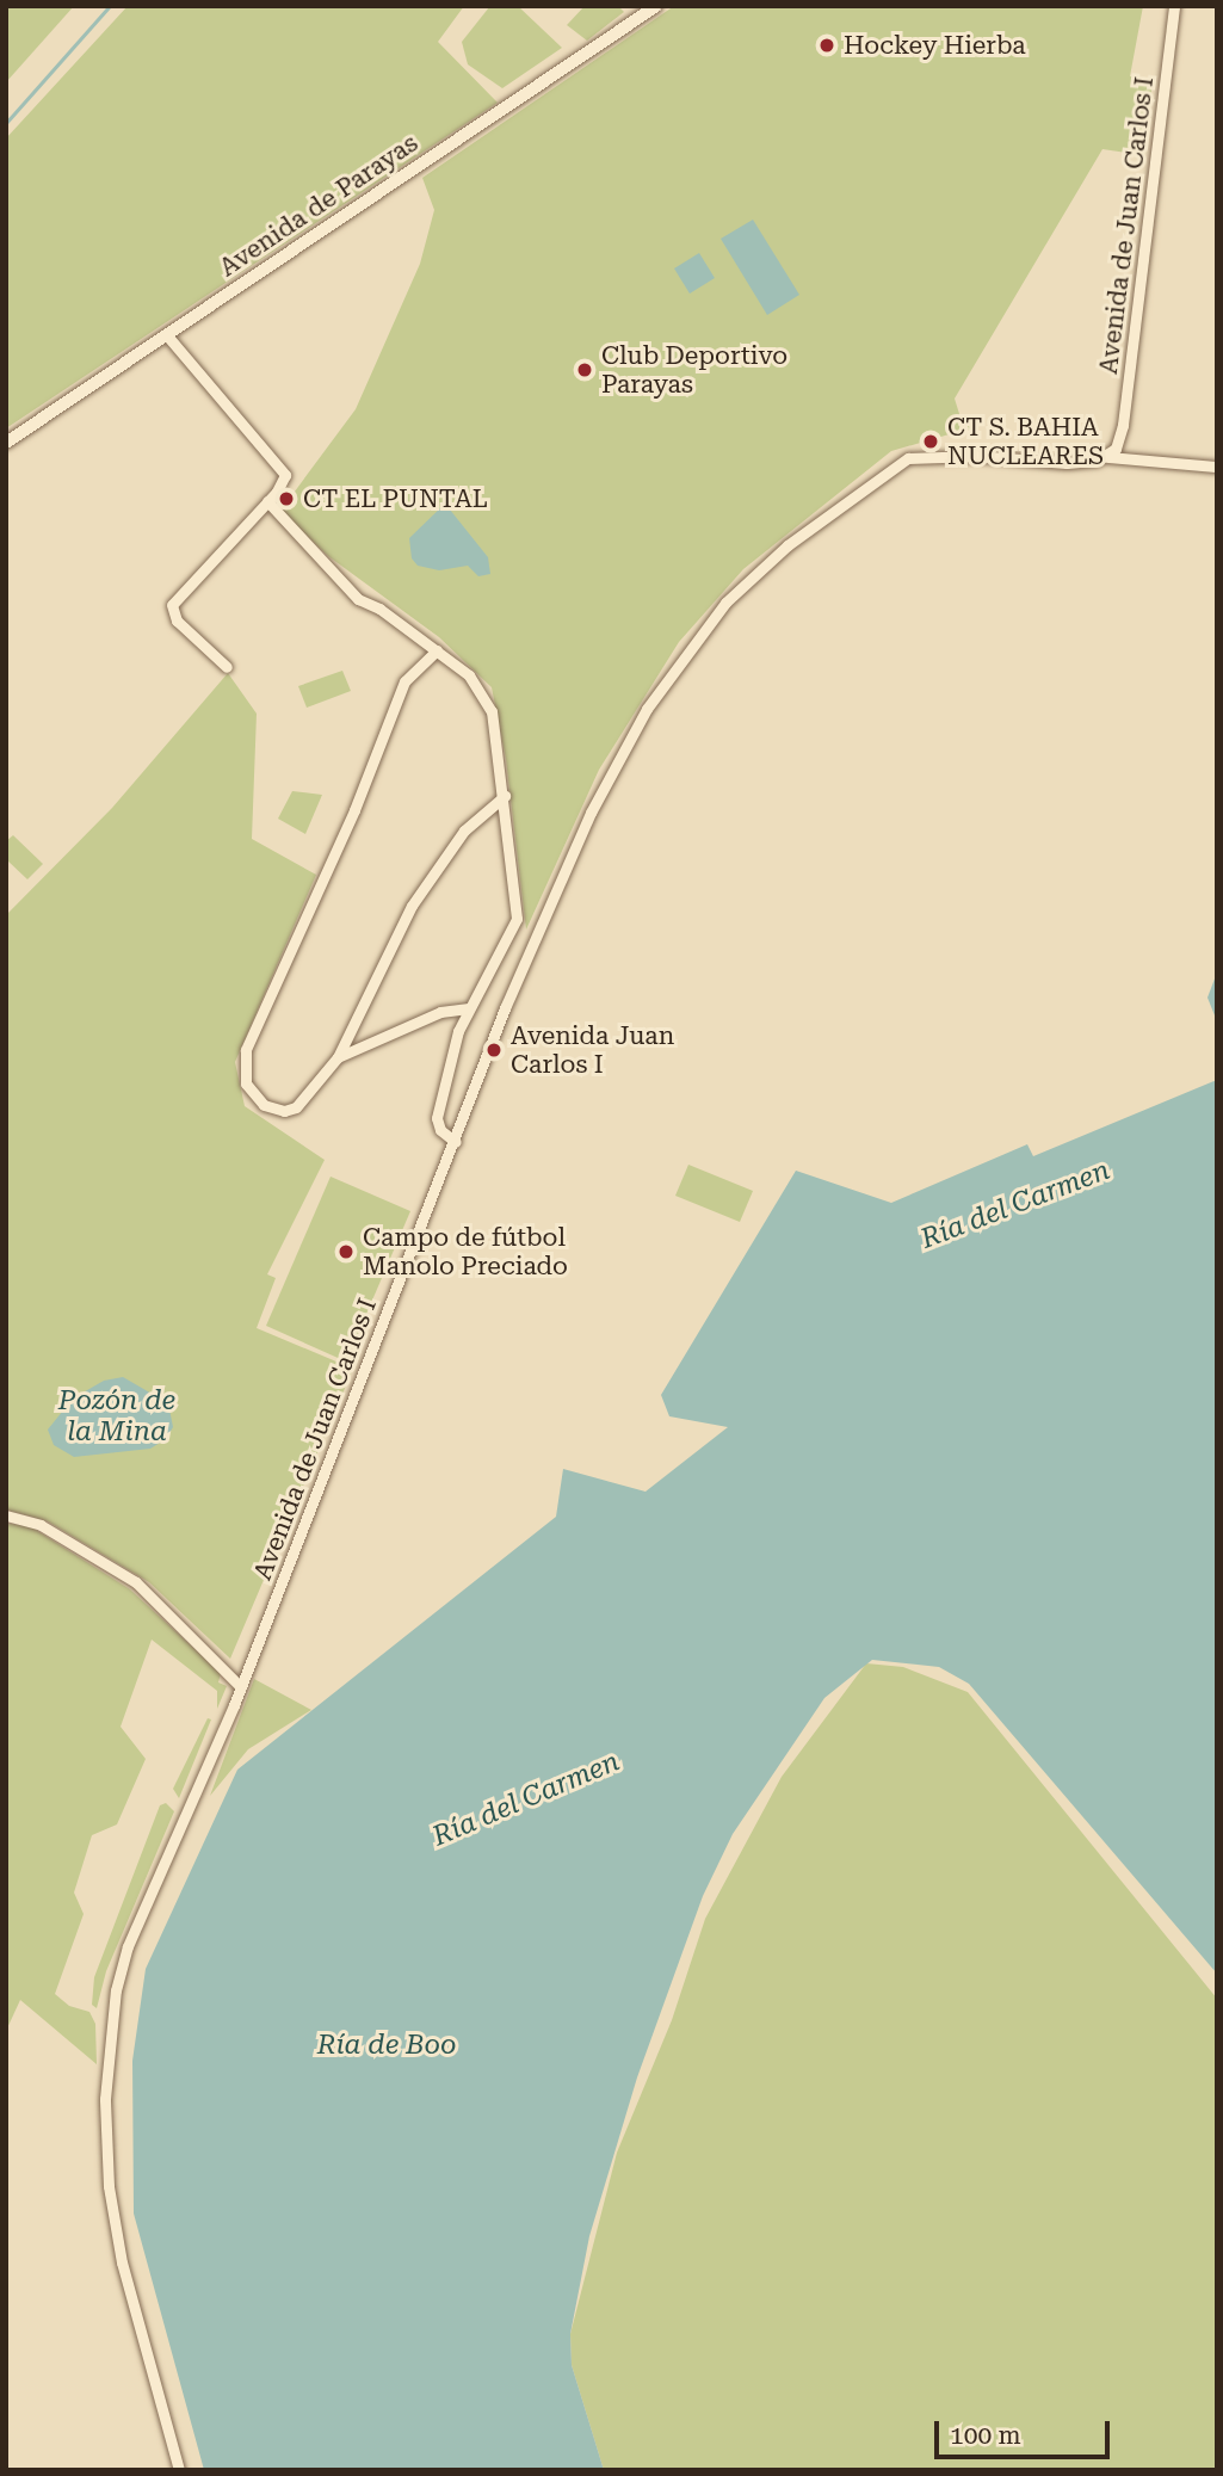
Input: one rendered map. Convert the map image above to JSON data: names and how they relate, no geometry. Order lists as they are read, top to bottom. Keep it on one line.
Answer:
{"streets":{"street":["Avenida de Parayas","Avenida de Juan Carlos I"]},"water":["Ría del Carmen","Pozón de la Mina","Ría de Boo"],"places":["Hockey Hierba","Club Deportivo Parayas","CT S. BAHIA NUCLEARES","CT EL PUNTAL","Avenida Juan Carlos I","Campo de fútbol Manolo Preciado"],"scale_bar":"100 m"}
